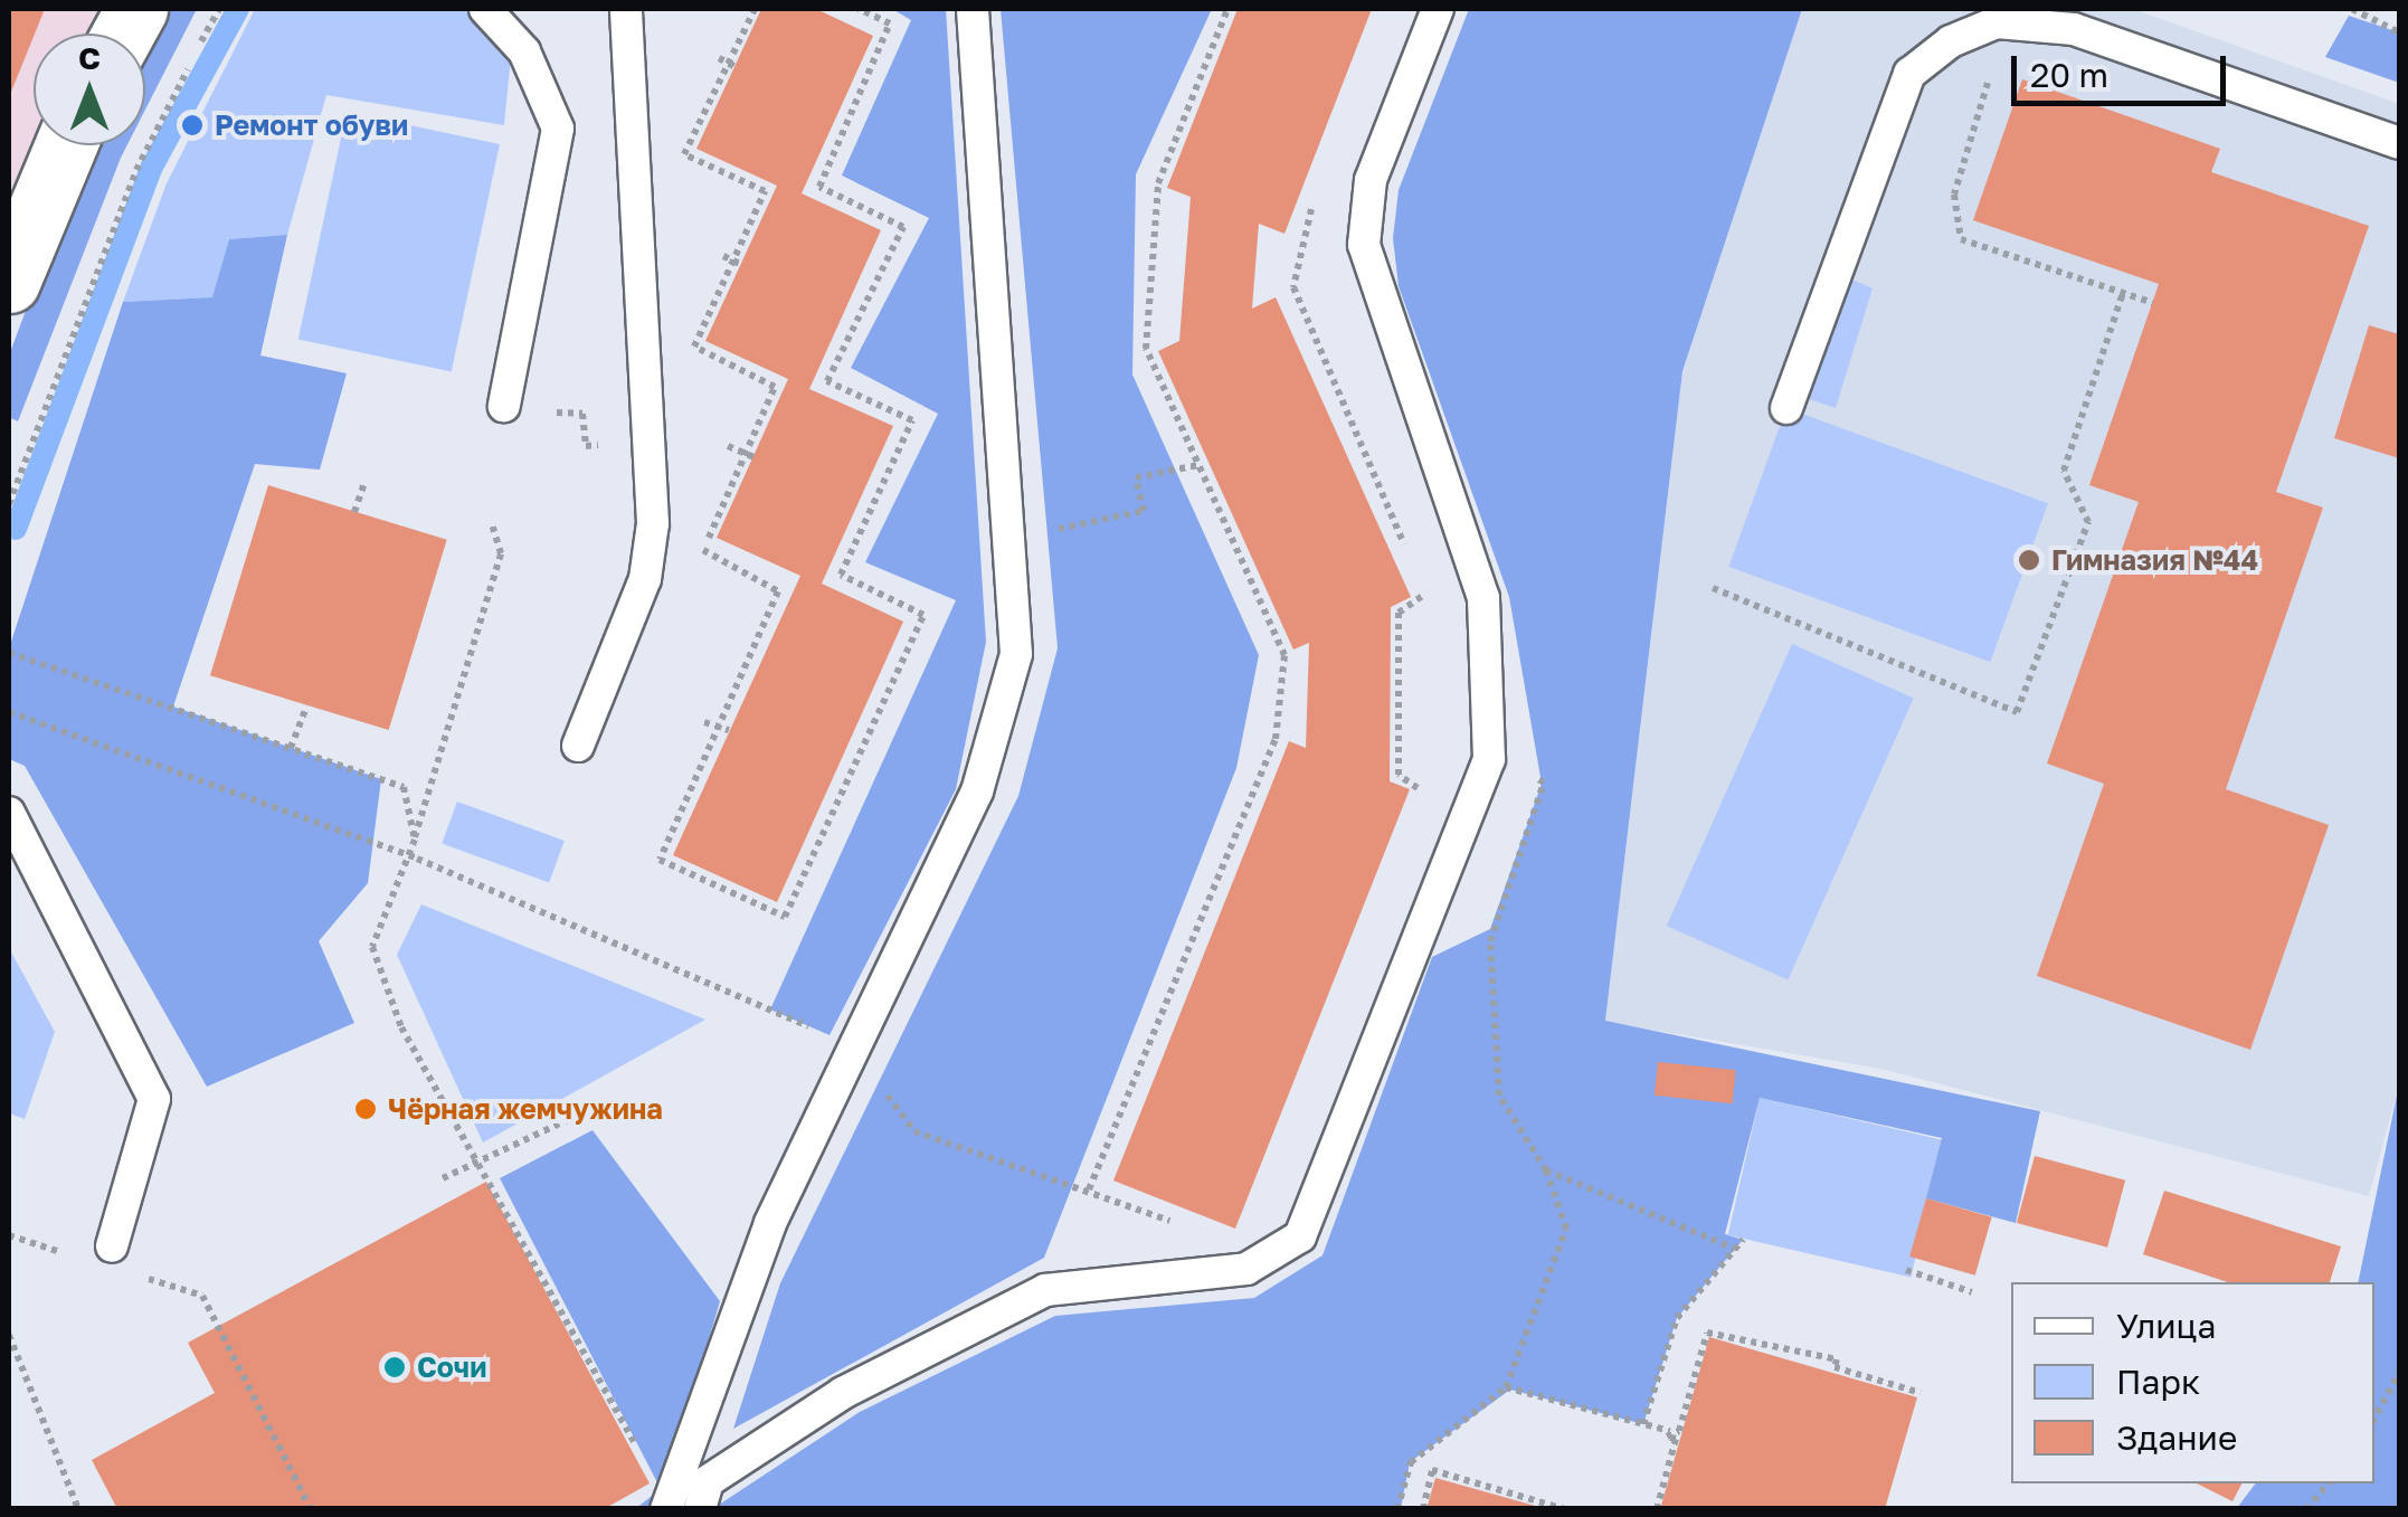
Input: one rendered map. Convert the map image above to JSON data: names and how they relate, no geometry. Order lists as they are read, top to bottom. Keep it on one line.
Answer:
{"places":["Ремонт обуви","Гимназия №44","Чёрная жемчужина","Сочи"],"legend":["Улица","Парк","Здание"],"scale_bar":"20 m","north":"top"}
